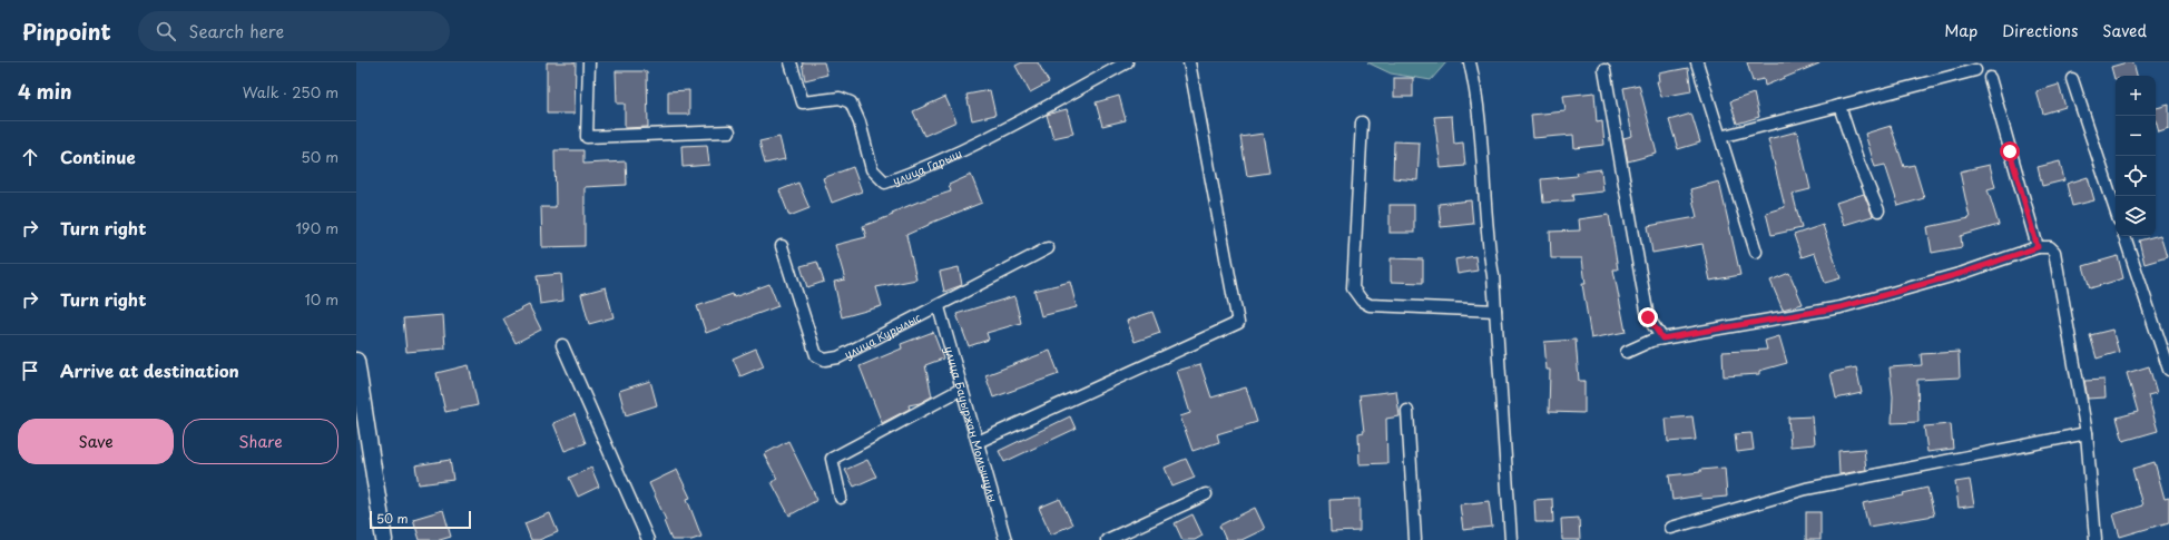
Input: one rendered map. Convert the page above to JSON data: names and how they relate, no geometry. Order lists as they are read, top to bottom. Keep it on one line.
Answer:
{"streets":{"street":["улица Гарыш","улица Курылыс","улица Бауыржан Момышулы"]},"crossings":[["улица Курылыс","улица Бауыржан Момышулы"]],"scale_bar":"50 m","page":{"header":"Pinpoint","search":"Search here","nav":["Map","Directions","Saved"],"heading":["4 min","Walk · 250 m"],"map_buttons":["+","−"],"list":[["Continue","50 m"],["Turn right","190 m"],["Turn right","10 m"],"Arrive at destination"],"buttons":["Save","Share"],"scale":"50 m"}}
